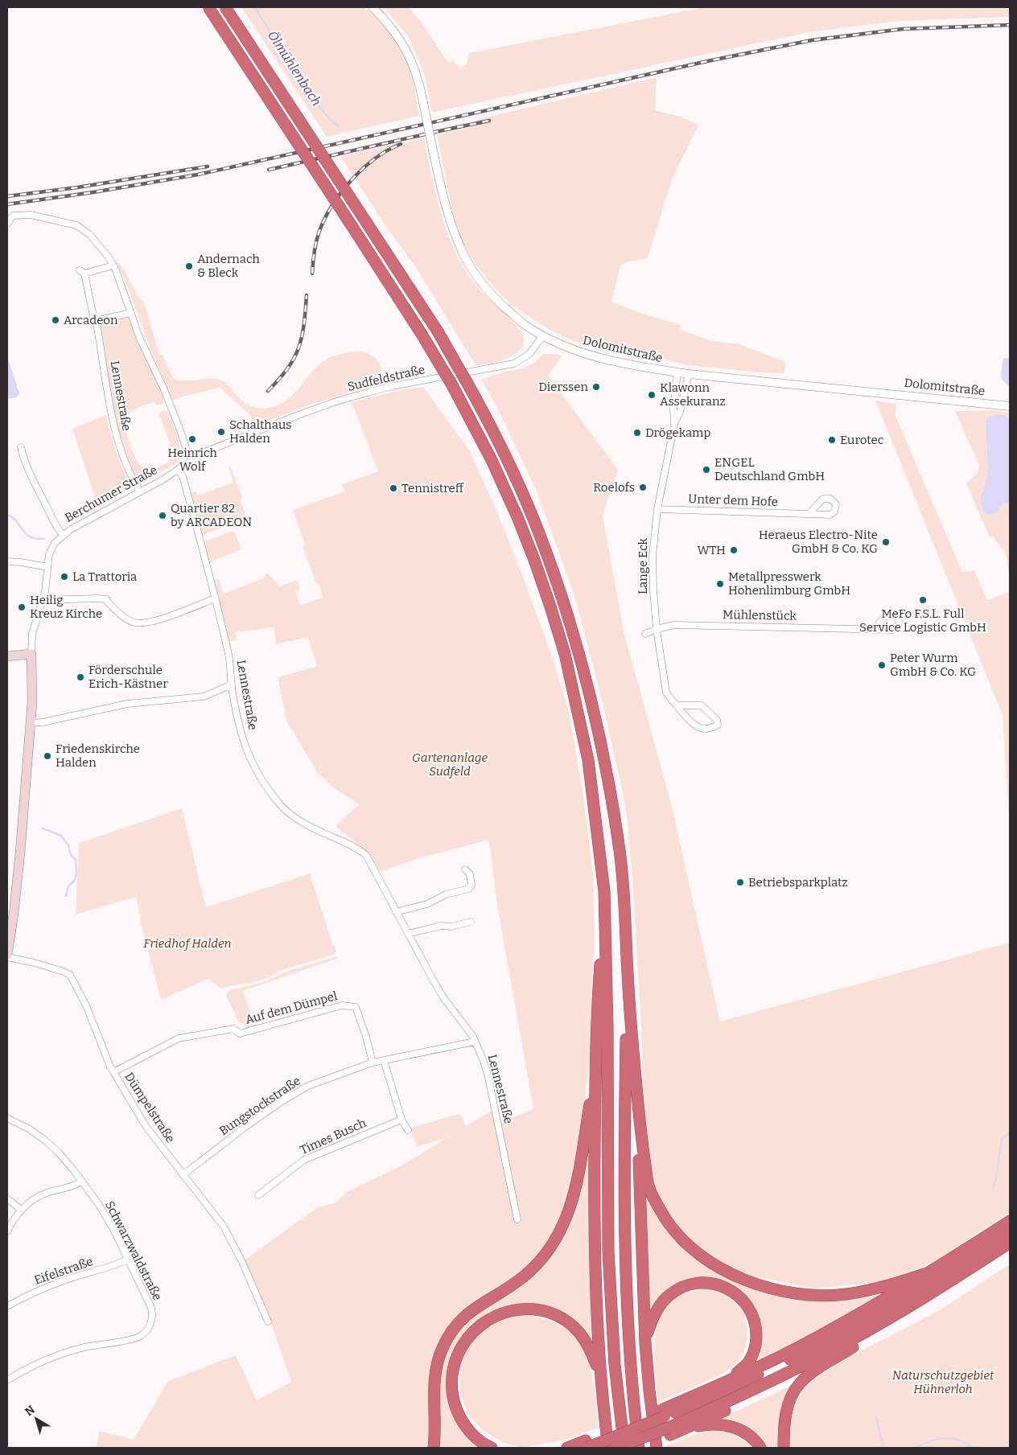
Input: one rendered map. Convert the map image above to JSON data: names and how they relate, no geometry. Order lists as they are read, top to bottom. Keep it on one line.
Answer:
{"streets":{"main road":["Berchumer Straße"],"street":["Dolomitstraße","Sudfeldstraße","Lennestraße","Unter dem Hofe","Lange Eck","Mühlenstück","Auf dem Dümpel","Bungstockstraße","Dümpelstraße","Times Busch","Schwarzwaldstraße","Eifelstraße"]},"crossings":[["Dolomitstraße","Sudfeldstraße"],["Dolomitstraße","Lange Eck"],["Sudfeldstraße","Berchumer Straße"],["Lennestraße","Berchumer Straße"],["Lennestraße","Bungstockstraße"],["Berchumer Straße","Dümpelstraße"],["Unter dem Hofe","Lange Eck"],["Lange Eck","Mühlenstück"],["Auf dem Dümpel","Bungstockstraße"],["Auf dem Dümpel","Dümpelstraße"],["Bungstockstraße","Dümpelstraße"],["Schwarzwaldstraße","Eifelstraße"]],"water":["Ölmühlenbach"],"parks":["Gartenanlage Sudfeld","Friedhof Halden","Naturschutzgebiet Hühnerloh"],"places":["Andernach & Bleck","Arcadeon","Dierssen","Klawonn Assekuranz","Schalthaus Halden","Drögekamp","Heinrich Wolf","Eurotec","ENGEL Deutschland GmbH","Roelofs","Tennistreff","Quartier 82 by ARCADEON","Heraeus Electro-Nite GmbH & Co. KG","WTH","La Trattoria","Metallpresswerk Hohenlimburg GmbH","MeFo F.S.L. Full Service Logistic GmbH","Heilig Kreuz Kirche","Peter Wurm GmbH & Co. KG","Förderschule Erich-Kästner","Friedenskirche Halden","Betriebsparkplatz"],"north":"top left"}
